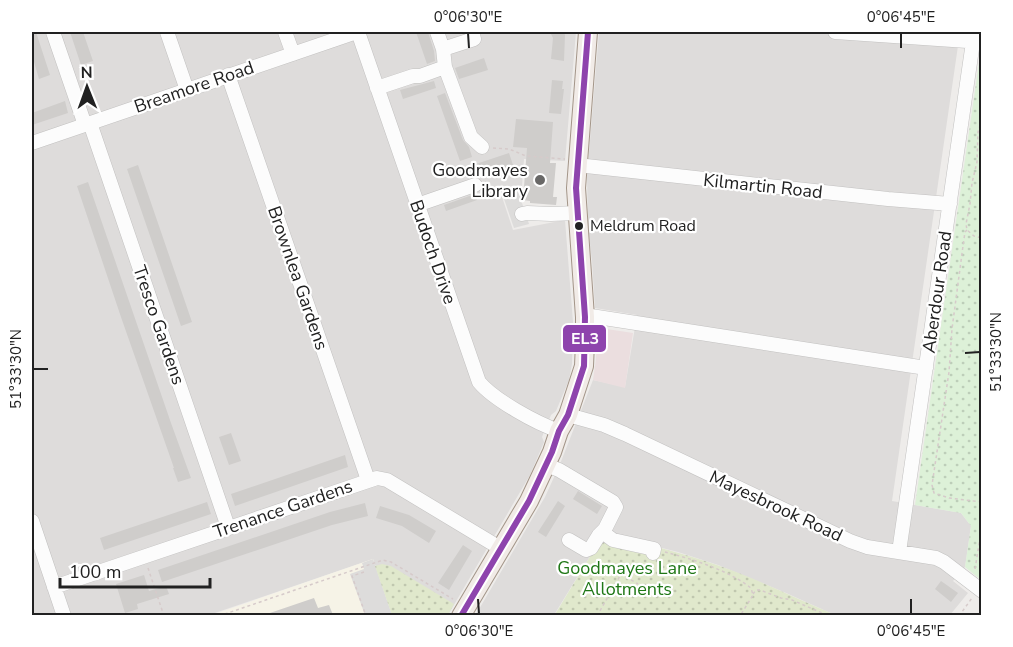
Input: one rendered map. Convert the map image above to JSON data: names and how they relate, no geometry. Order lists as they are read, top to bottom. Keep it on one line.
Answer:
{"streets":{"street":["Breamore Road","Kilmartin Road","Budoch Drive","Brownlea Gardens","Aberdour Road","Tresco Gardens","Mayesbrook Road","Trenance Gardens"]},"crossings":[["Breamore Road","Budoch Drive"],["Breamore Road","Brownlea Gardens"],["Breamore Road","Tresco Gardens"],["Kilmartin Road","Aberdour Road"],["Budoch Drive","Mayesbrook Road"],["Brownlea Gardens","Trenance Gardens"],["Aberdour Road","Mayesbrook Road"],["Tresco Gardens","Trenance Gardens"]],"parks":["Goodmayes Lane Allotments"],"places":["Goodmayes Library","Meldrum Road"],"lines":["transit line EL3"],"scale_bar":"100 m","north":"top","coordinates":["0°06'30\"E","0°06'45\"E","51°33'30\"N"]}
